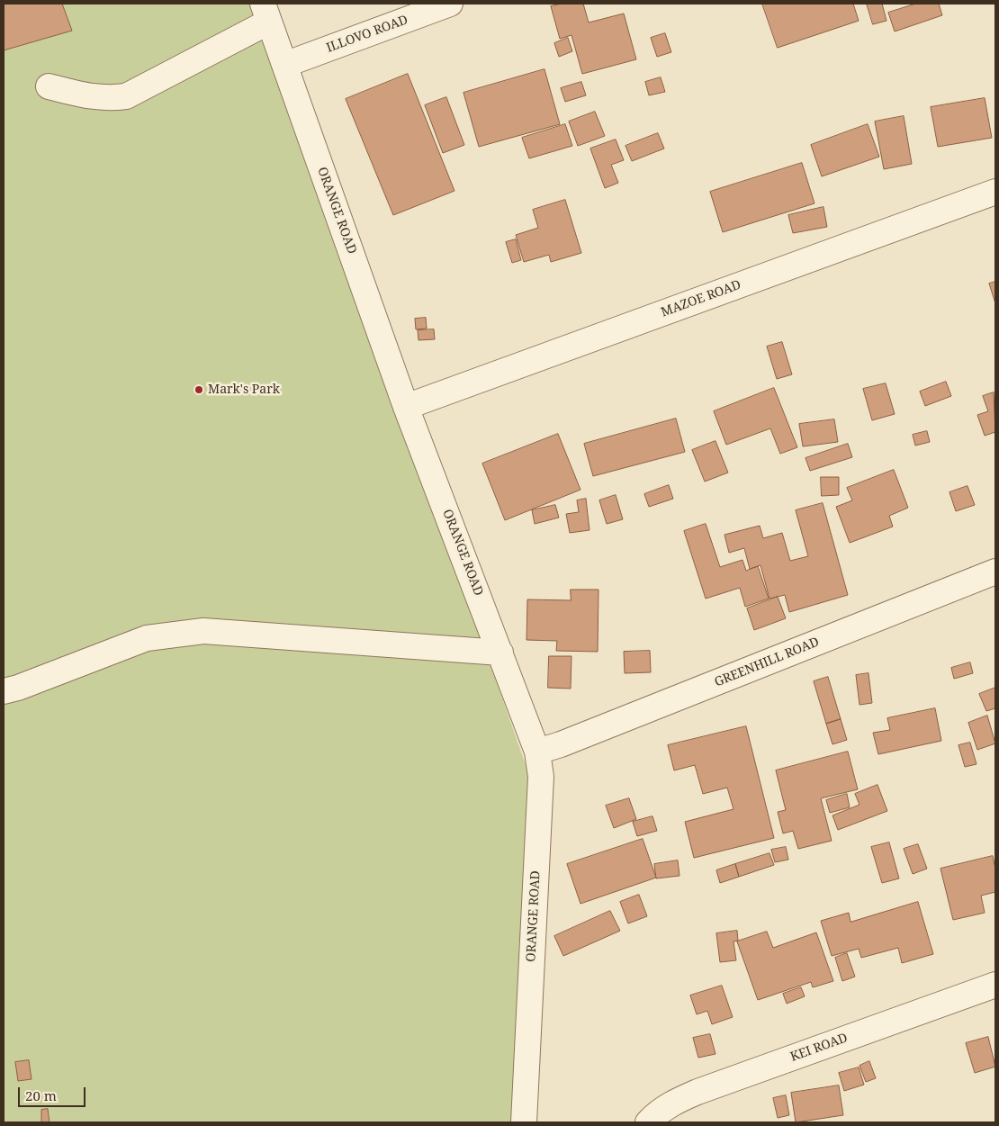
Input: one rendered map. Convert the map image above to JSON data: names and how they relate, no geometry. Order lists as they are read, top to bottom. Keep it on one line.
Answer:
{"streets":{"street":["ILLOVO ROAD","ORANGE ROAD","MAZOE ROAD","GREENHILL ROAD","KEI ROAD"]},"crossings":[["ILLOVO ROAD","ORANGE ROAD"],["ORANGE ROAD","MAZOE ROAD"],["ORANGE ROAD","GREENHILL ROAD"]],"places":["Mark's Park"],"scale_bar":"20 m"}
